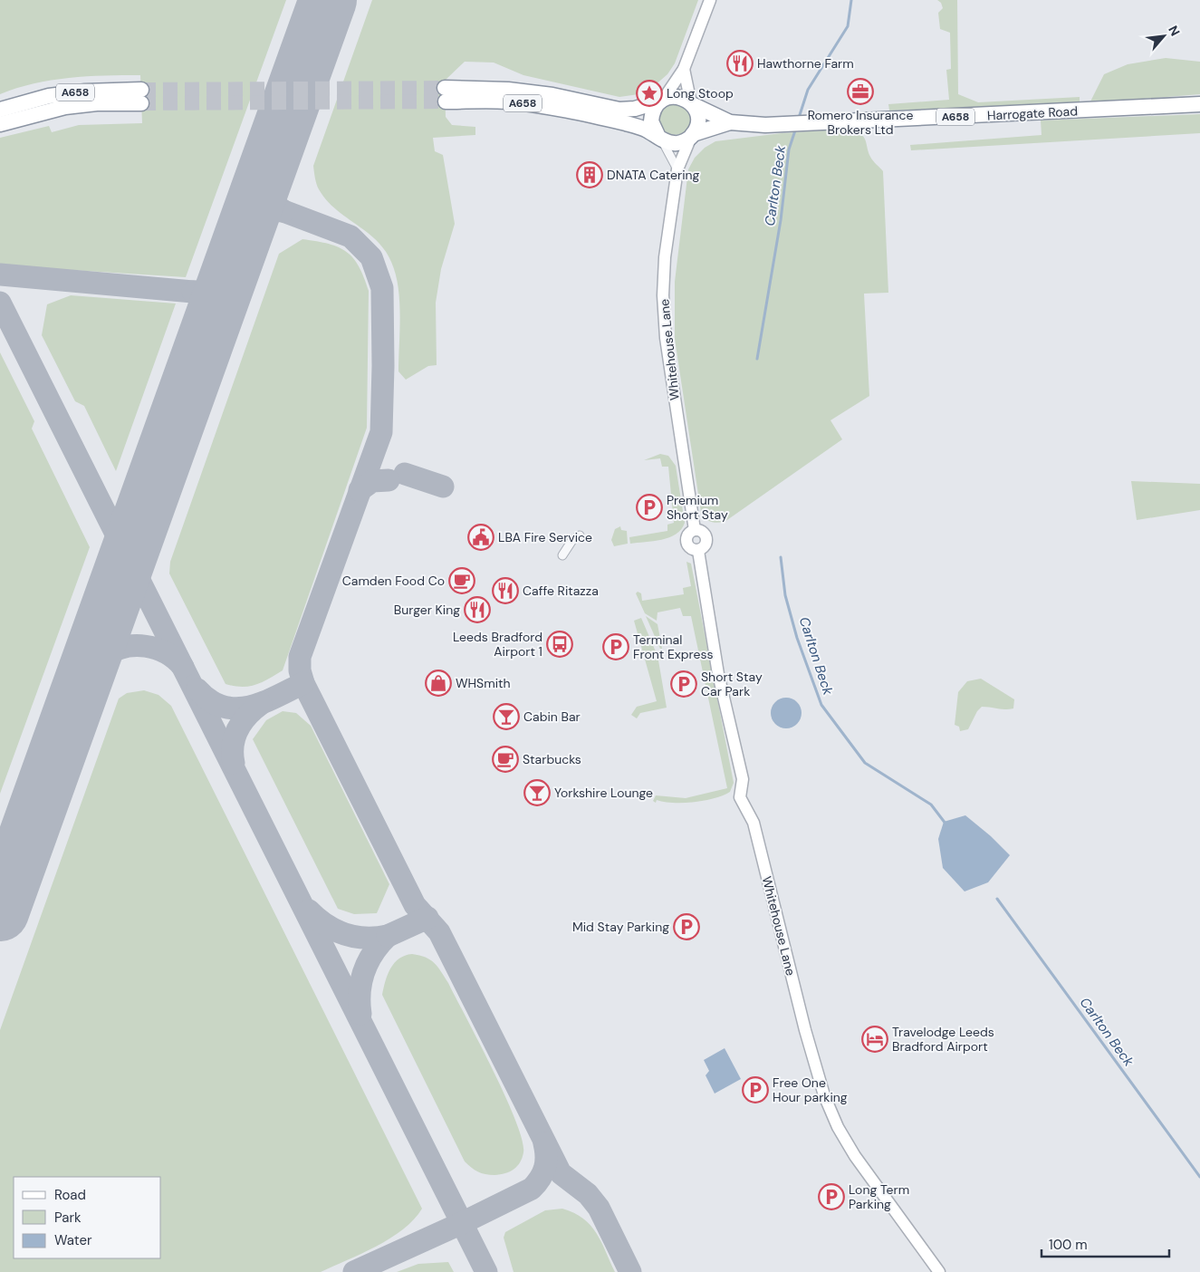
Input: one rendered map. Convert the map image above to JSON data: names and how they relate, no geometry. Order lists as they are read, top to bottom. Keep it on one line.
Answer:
{"streets":{"highway":["A658","Harrogate Road"],"street":["Whitehouse Lane"]},"crossings":[["A658","Harrogate Road"],["A658","Whitehouse Lane"],["Harrogate Road","Whitehouse Lane"]],"water":["Carlton Beck"],"places":{"restaurant":["Hawthorne Farm","Caffe Ritazza","Burger King"],"office":["Romero Insurance Brokers Ltd"],"place":["Long Stoop"],"building":["DNATA Catering"],"parking":["Premium Short Stay","Terminal Front Express","Short Stay Car Park","Mid Stay Parking","Free One Hour parking","Long Term Parking"],"public building":["LBA Fire Service"],"cafe":["Camden Food Co","Starbucks"],"bus stop":["Leeds Bradford Airport 1"],"shop":["WHSmith"],"bar":["Cabin Bar","Yorkshire Lounge"],"hotel":["Travelodge Leeds Bradford Airport"]},"legend":["Road","Park","Water"],"scale_bar":"100 m","north":"top right"}
